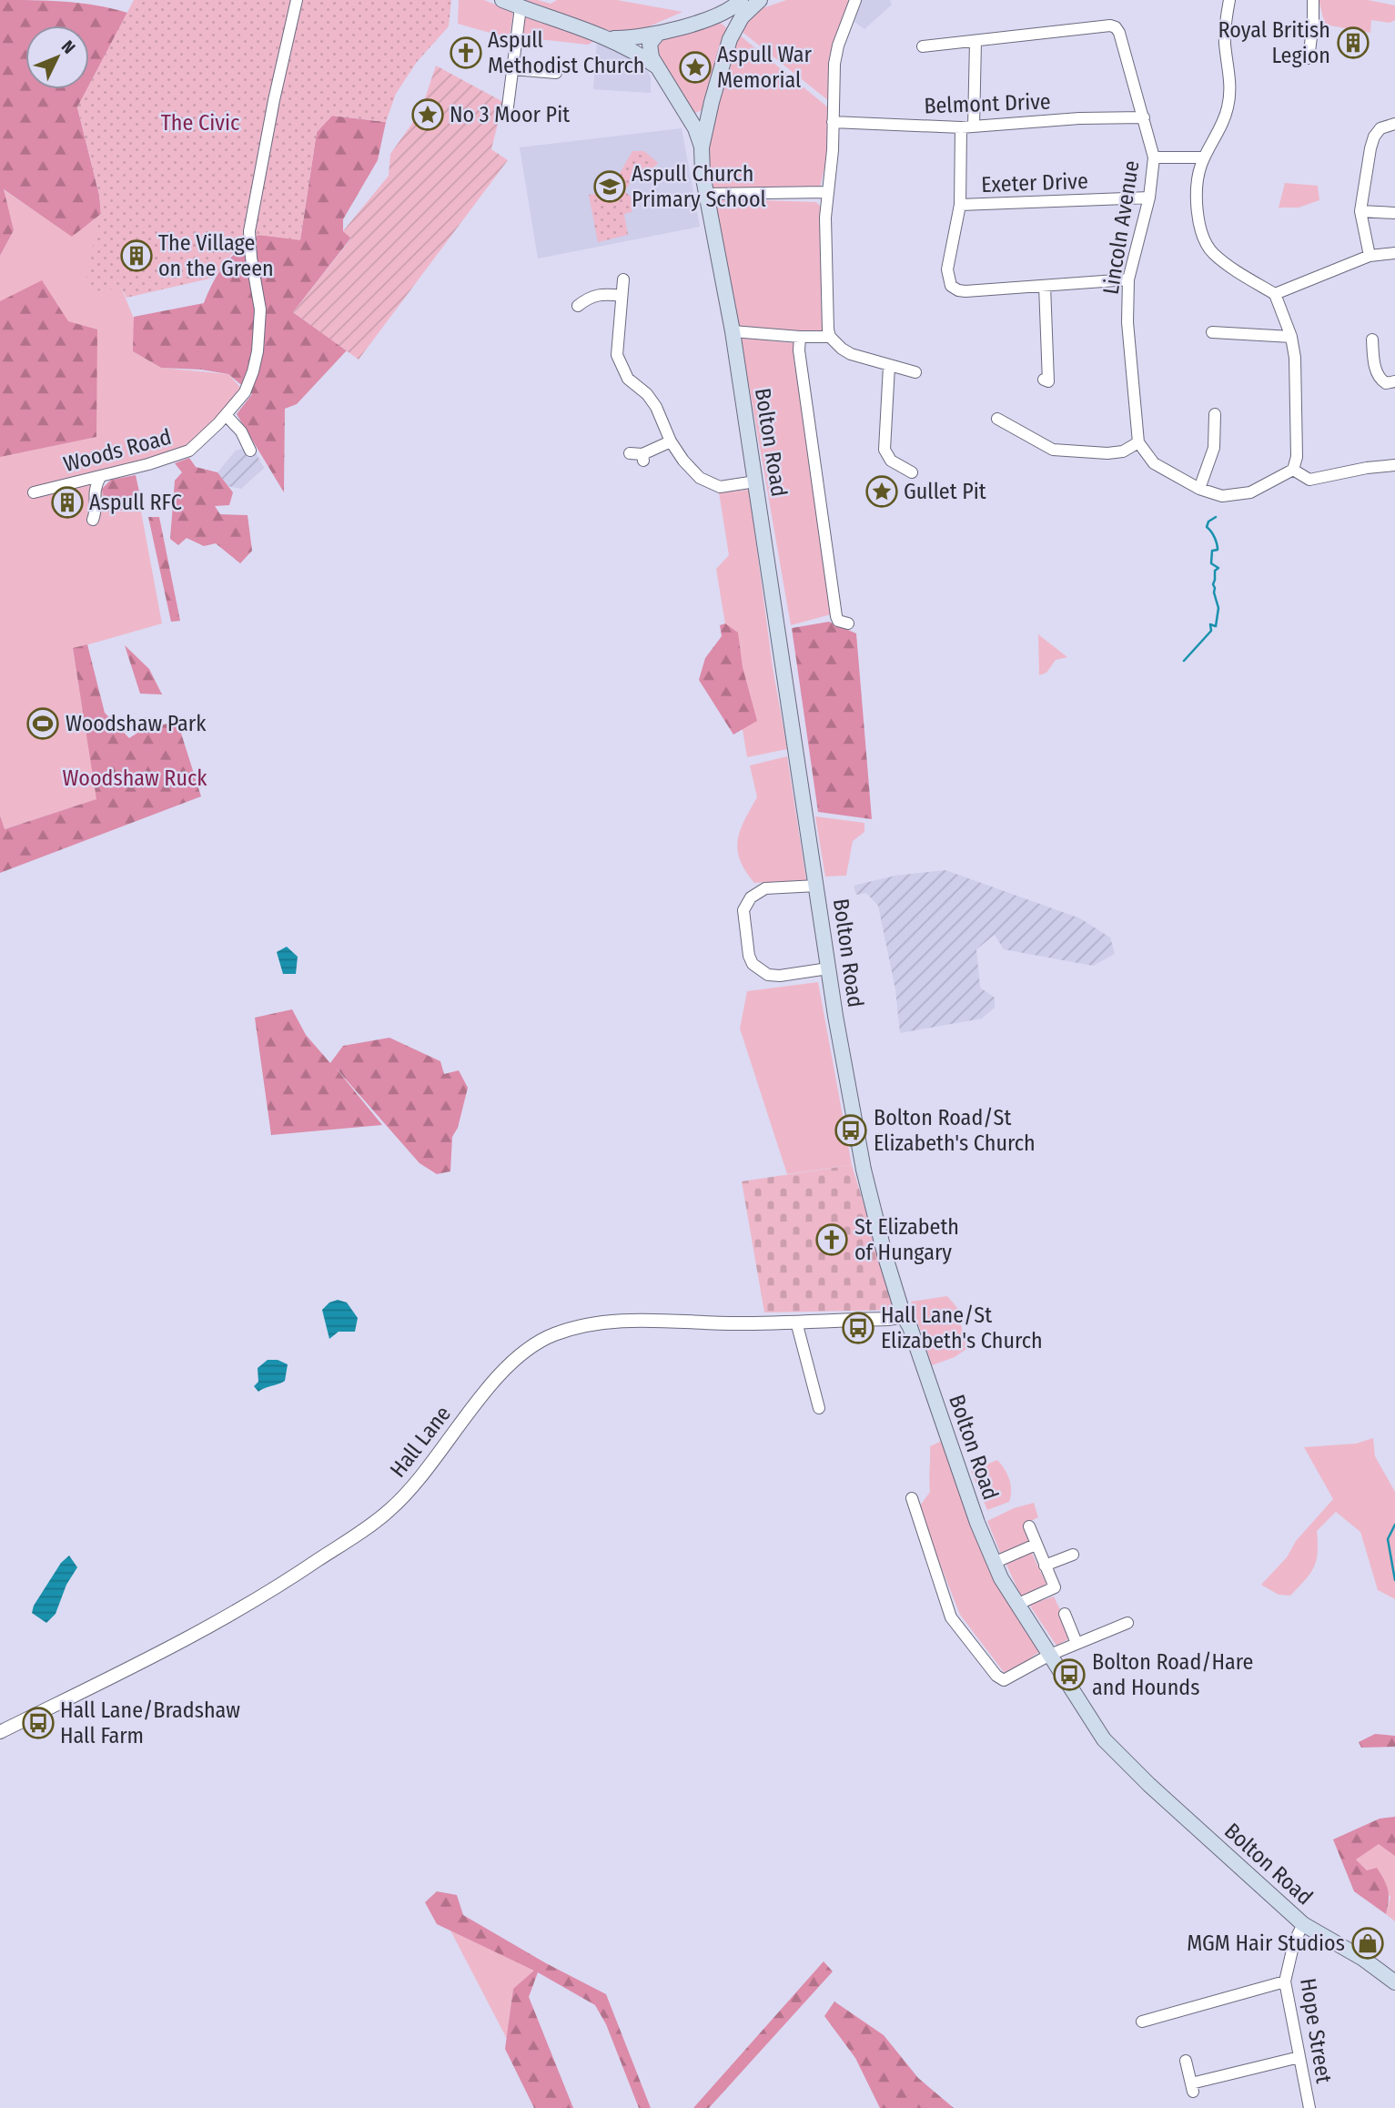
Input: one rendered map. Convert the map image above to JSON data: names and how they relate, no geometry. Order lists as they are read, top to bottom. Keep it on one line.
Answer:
{"streets":{"main road":["Bolton Road"],"street":["Belmont Drive","Exeter Drive","Lincoln Avenue","Woods Road","Hall Lane","Hope Street"]},"crossings":[["Belmont Drive","Lincoln Avenue"],["Exeter Drive","Lincoln Avenue"],["Bolton Road","Hall Lane"],["Bolton Road","Hope Street"]],"parks":["The Civic","Woodshaw Ruck"],"places":{"building":["Royal British Legion","The Village on the Green","Aspull RFC"],"church":["Aspull Methodist Church","St Elizabeth of Hungary"],"place":["Aspull War Memorial","No 3 Moor Pit","Gullet Pit"],"school or university":["Aspull Church Primary School"],"sports":["Woodshaw Park"],"bus stop":["Bolton Road/St Elizabeth's Church","Hall Lane/St Elizabeth's Church","Bolton Road/Hare and Hounds","Hall Lane/Bradshaw Hall Farm"],"shop":["MGM Hair Studios"]},"north":"top right"}
